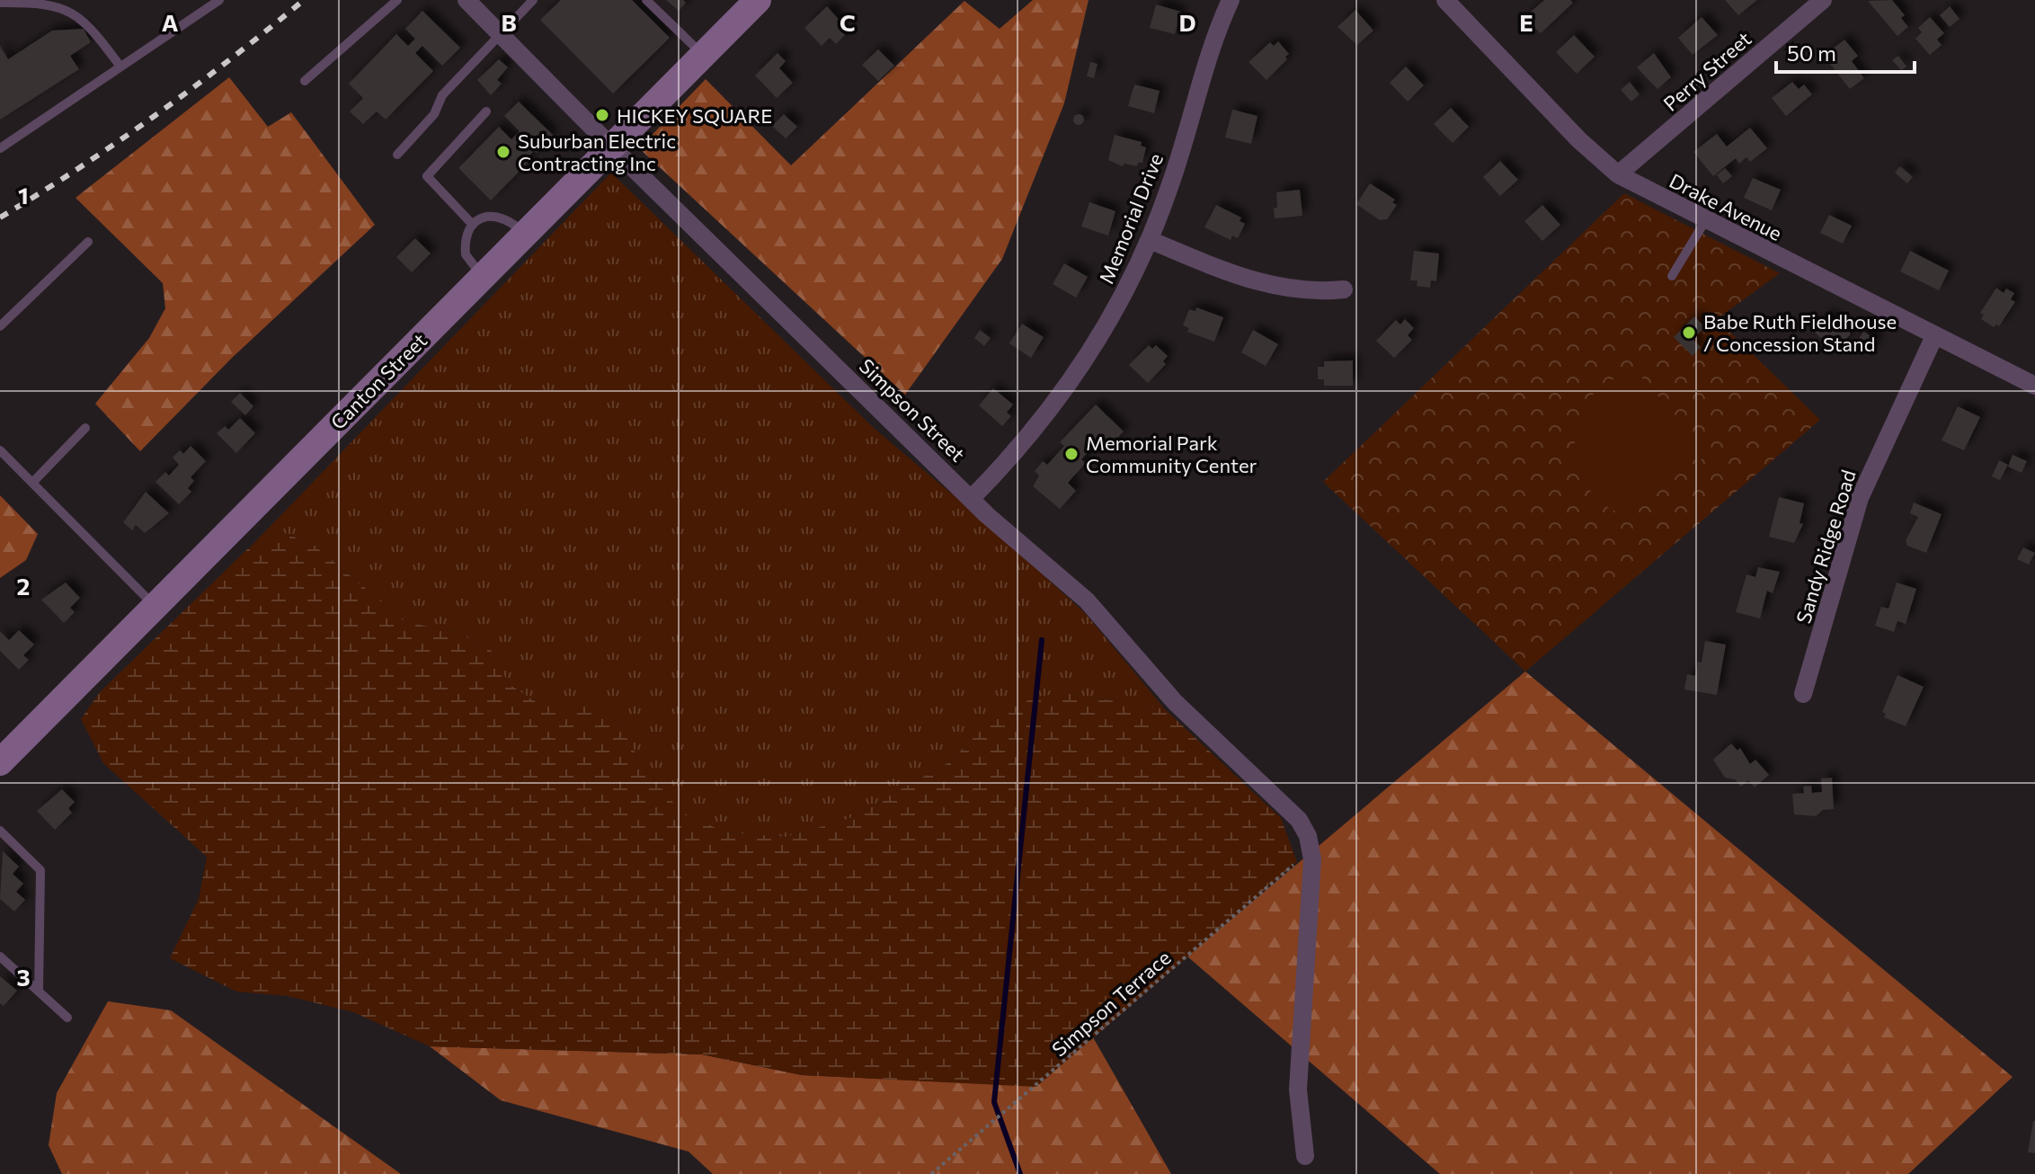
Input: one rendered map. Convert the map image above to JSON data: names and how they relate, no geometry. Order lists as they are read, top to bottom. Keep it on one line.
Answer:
{"streets":{"main road":["Canton Street"],"street":["Perry Street","Drake Avenue","Memorial Drive","Simpson Street","Sandy Ridge Road"],"path":["Simpson Terrace"]},"crossings":[["Perry Street","Drake Avenue"],["Drake Avenue","Sandy Ridge Road"],["Memorial Drive","Simpson Street"],["Canton Street","Simpson Street"],["Simpson Street","Simpson Terrace"]],"places":["HICKEY SQUARE","Suburban Electric Contracting Inc","Babe Ruth Fieldhouse / Concession Stand","Memorial Park Community Center"],"scale_bar":"50 m","grid":{"columns":["A","B","C","D","E"],"rows":["1","2","3"]}}
